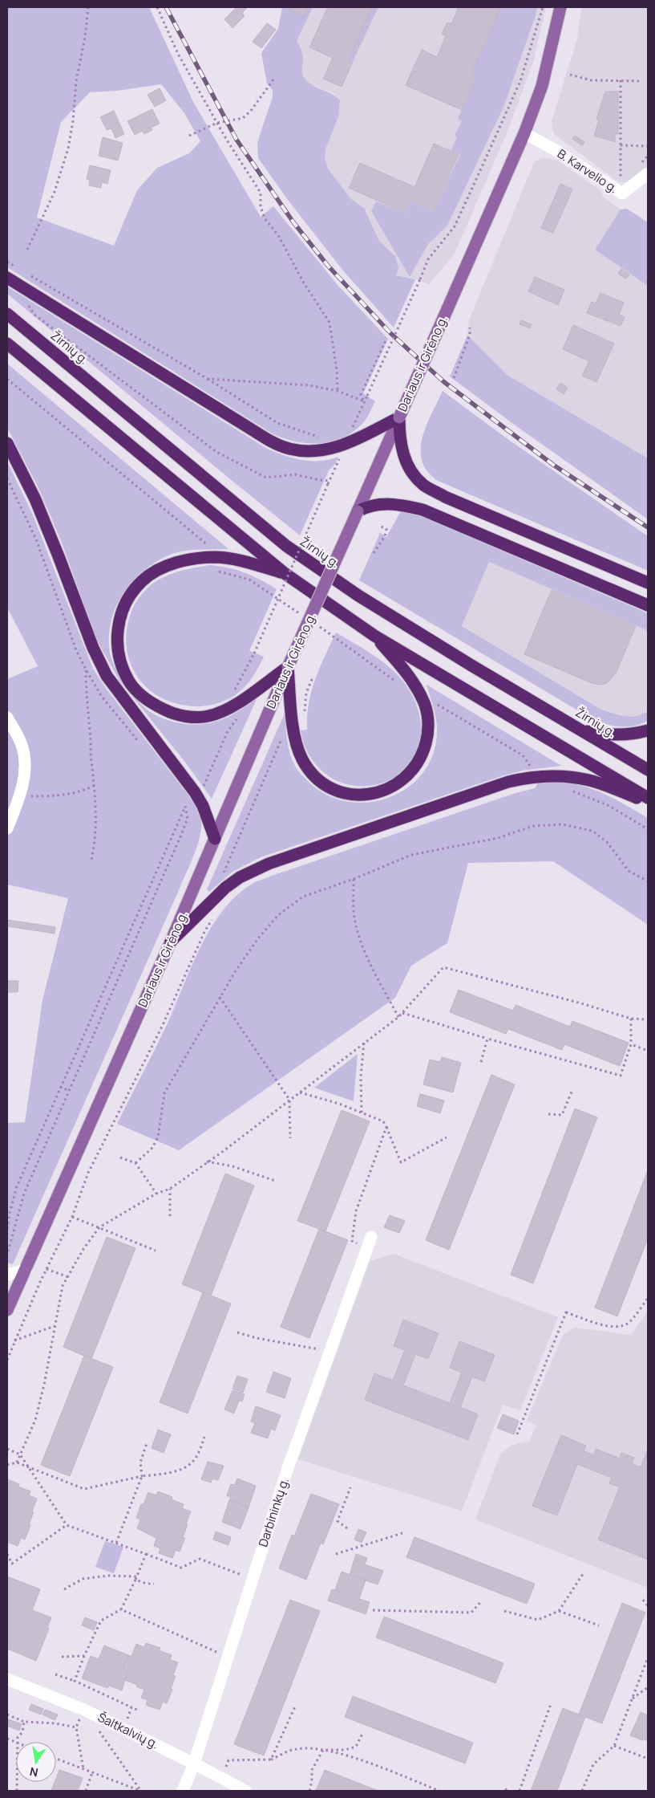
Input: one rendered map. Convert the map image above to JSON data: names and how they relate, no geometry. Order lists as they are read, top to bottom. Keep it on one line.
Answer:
{"streets":{"highway":["Žirnių g."],"main road":["Dariaus ir Girėno g."],"street":["B. Karvelio g.","Darbininkų g.","Šaltkalvių g."]},"crossings":[["B. Karvelio g.","Dariaus ir Girėno g."],["Darbininkų g.","Šaltkalvių g."]],"north":"bottom"}
